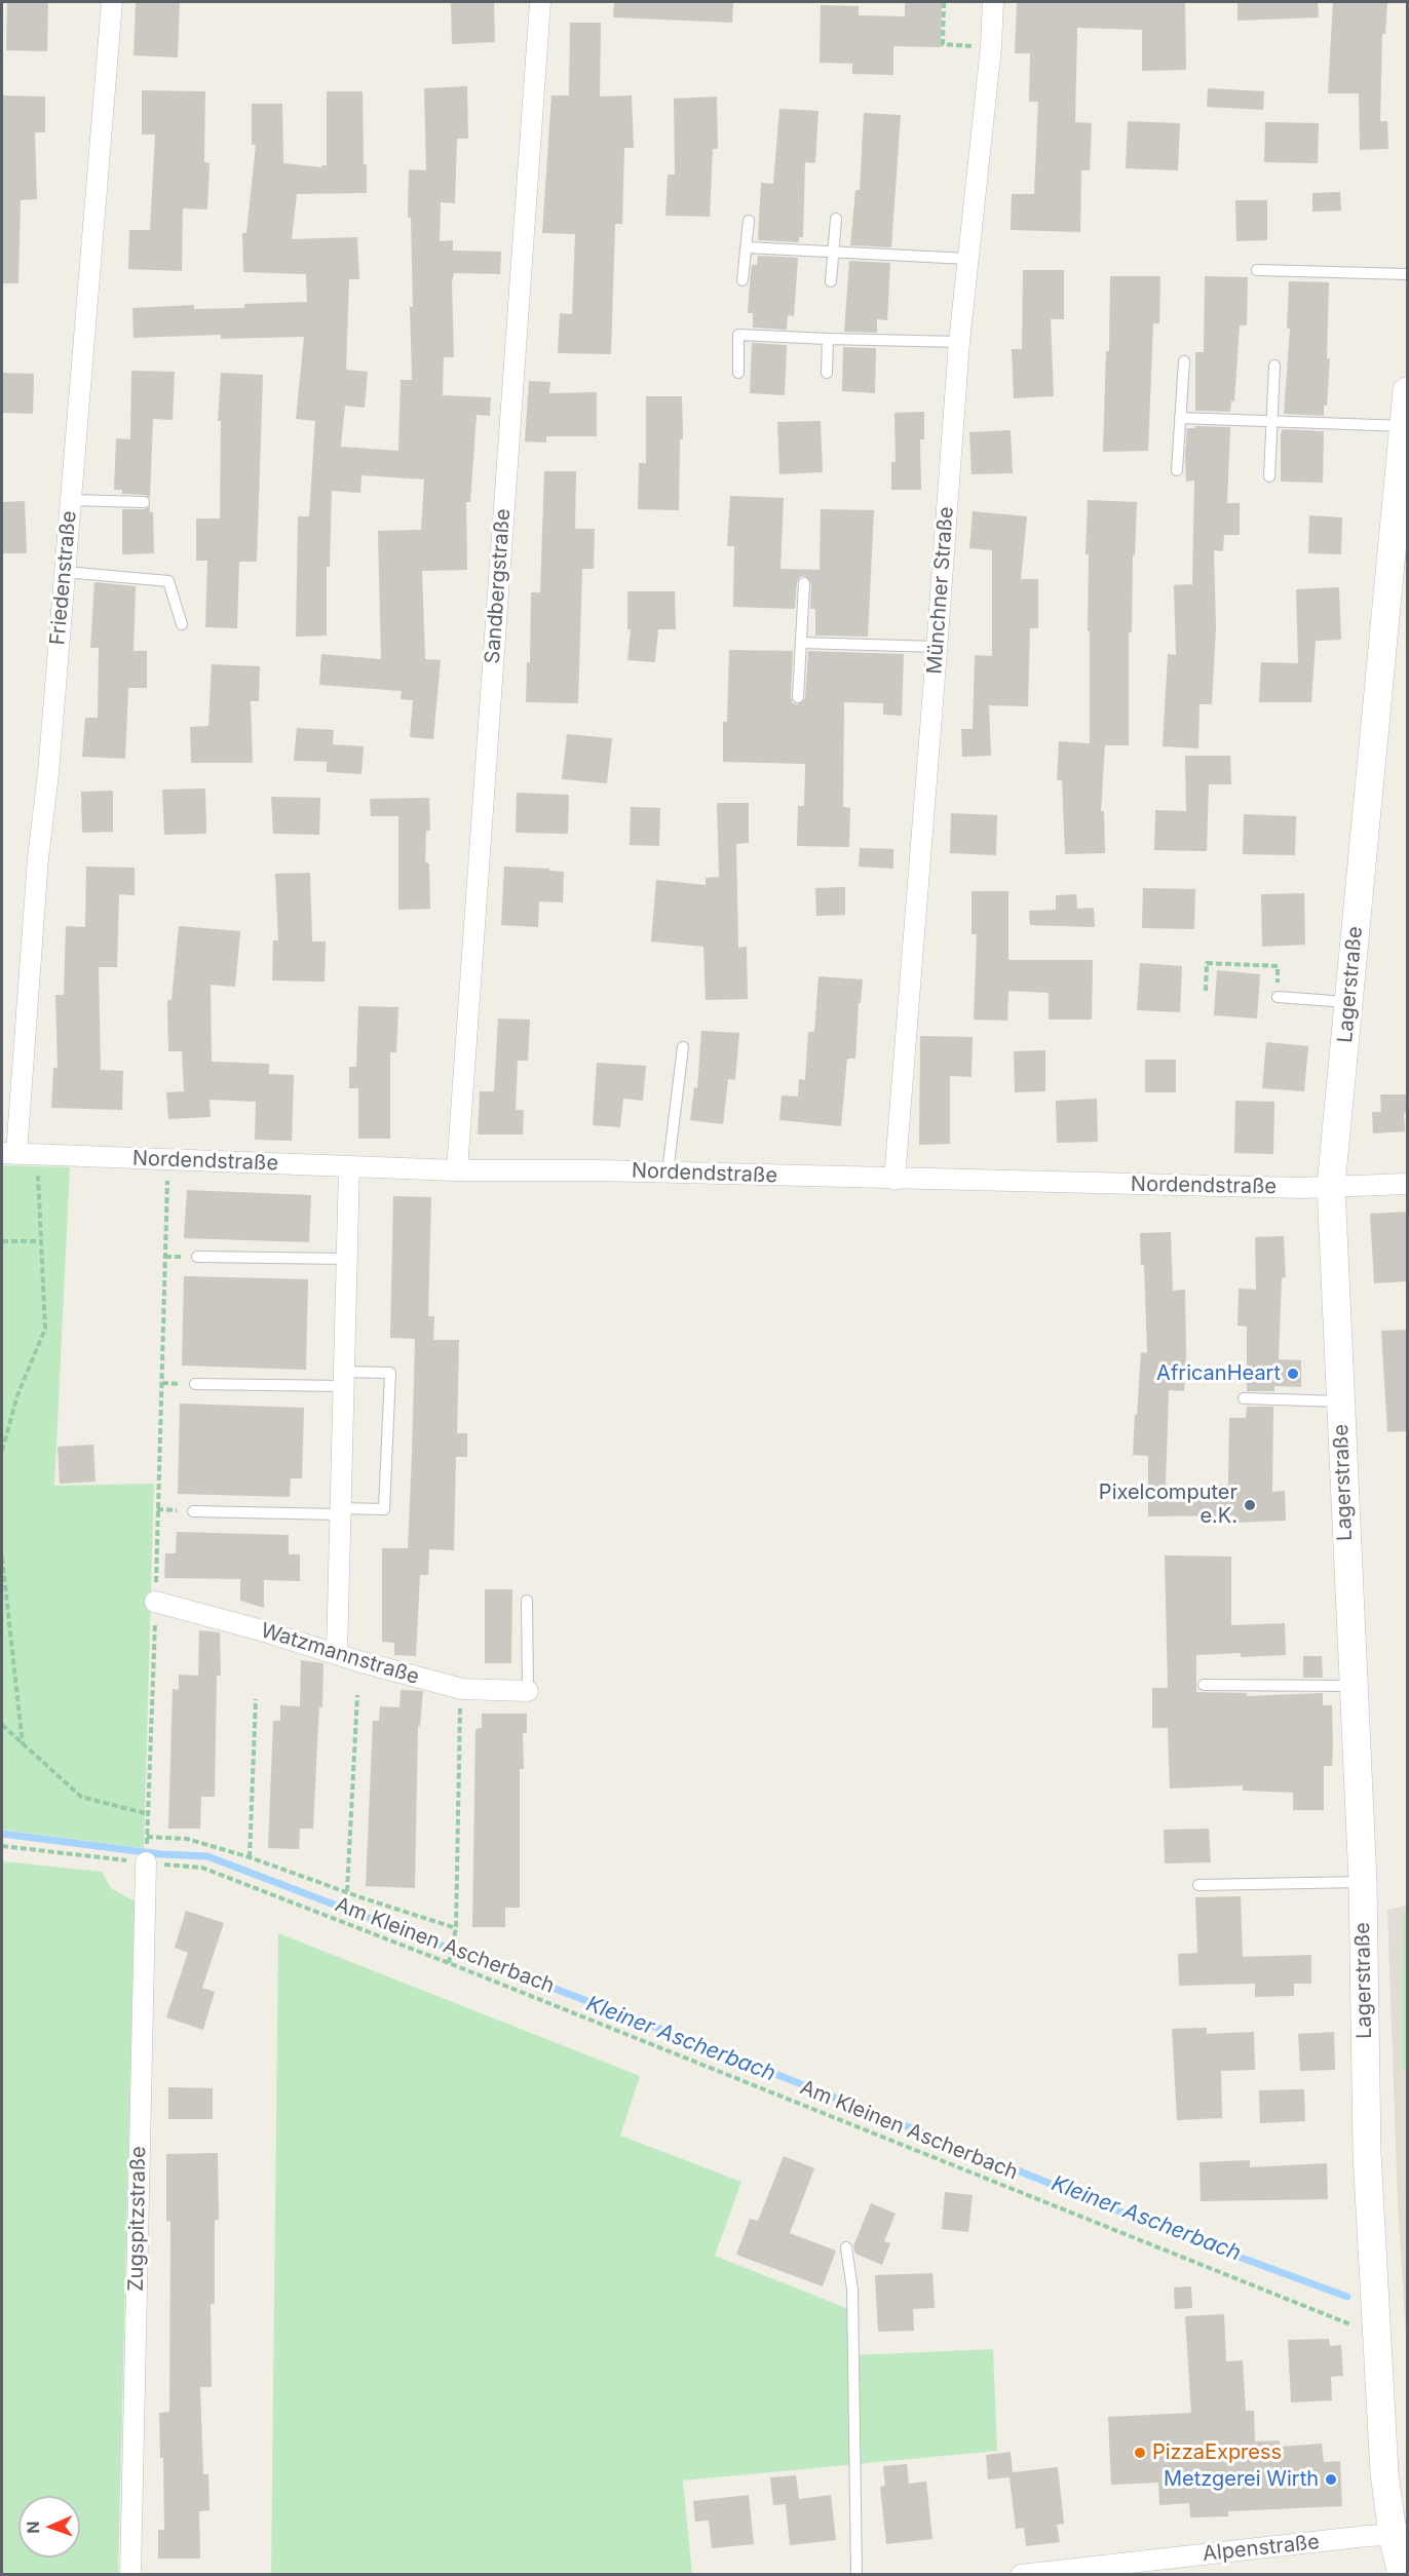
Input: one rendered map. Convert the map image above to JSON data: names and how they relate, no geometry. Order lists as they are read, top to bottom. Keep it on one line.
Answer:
{"streets":{"street":["Friedenstraße","Sandbergstraße","Münchner Straße","Lagerstraße","Nordendstraße","Watzmannstraße","Zugspitzstraße","Alpenstraße"],"path":["Am Kleinen Ascherbach"]},"crossings":[["Friedenstraße","Nordendstraße"],["Sandbergstraße","Nordendstraße"],["Münchner Straße","Nordendstraße"],["Lagerstraße","Nordendstraße"],["Lagerstraße","Am Kleinen Ascherbach"],["Lagerstraße","Alpenstraße"],["Am Kleinen Ascherbach","Zugspitzstraße"]],"water":["Kleiner Ascherbach"],"places":["AfricanHeart","Pixelcomputer e.K.","PizzaExpress","Metzgerei Wirth"],"north":"left"}
